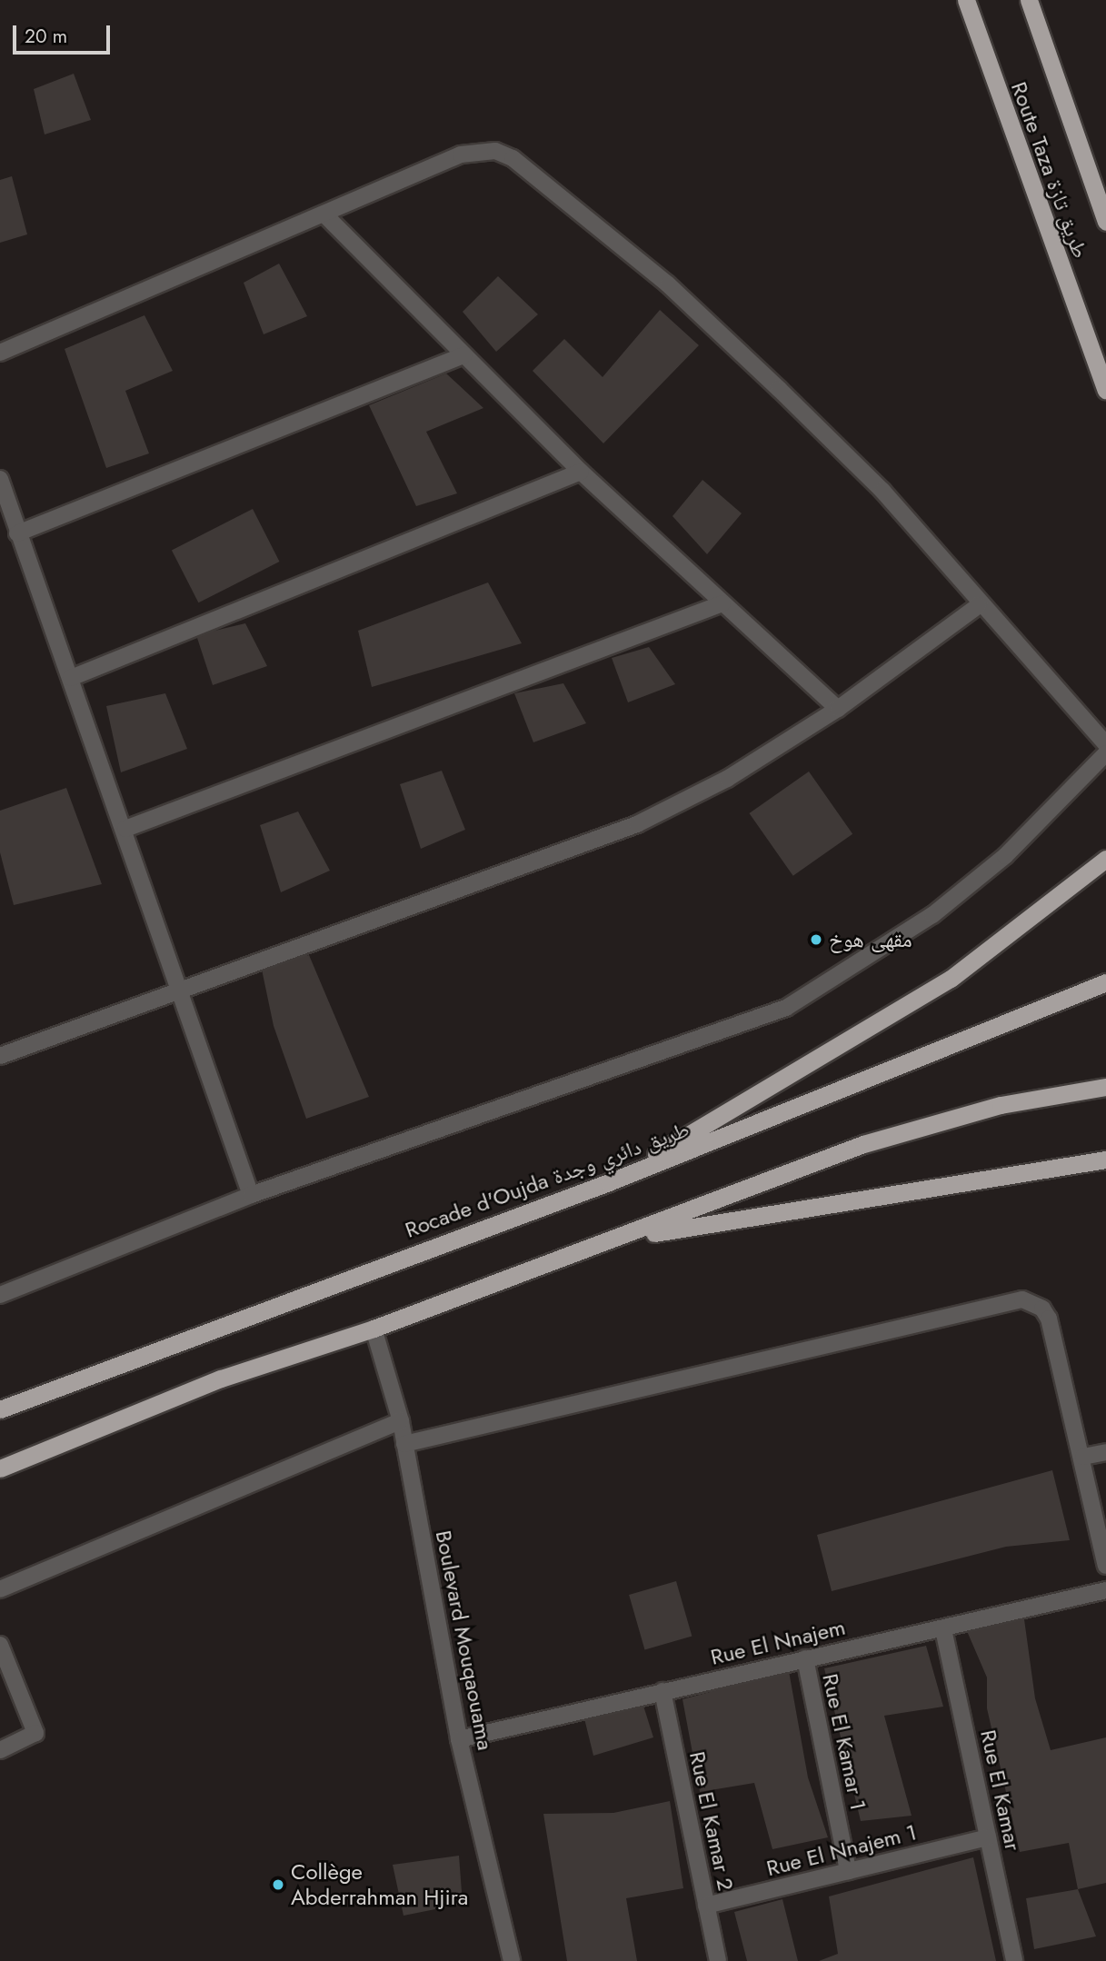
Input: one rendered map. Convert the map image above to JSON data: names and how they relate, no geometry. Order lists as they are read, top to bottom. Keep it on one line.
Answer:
{"streets":{"highway":["Route Taza طريق تازة","Rocade d'Oujda طريق دائري وجدة"],"street":["Boulevard Mouqaouama","Rue El Nnajem","Rue El Kamar 1","Rue El Kamar","Rue El Kamar 2","Rue El Nnajem 1"]},"crossings":[["Boulevard Mouqaouama","Rue El Nnajem"],["Rue El Nnajem","Rue El Kamar 1"],["Rue El Nnajem","Rue El Kamar"],["Rue El Nnajem","Rue El Kamar 2"],["Rue El Kamar 1","Rue El Nnajem 1"],["Rue El Kamar","Rue El Nnajem 1"],["Rue El Kamar 2","Rue El Nnajem 1"]],"places":["مقهى هوخ","Collège Abderrahman Hjira"],"scale_bar":"20 m"}
